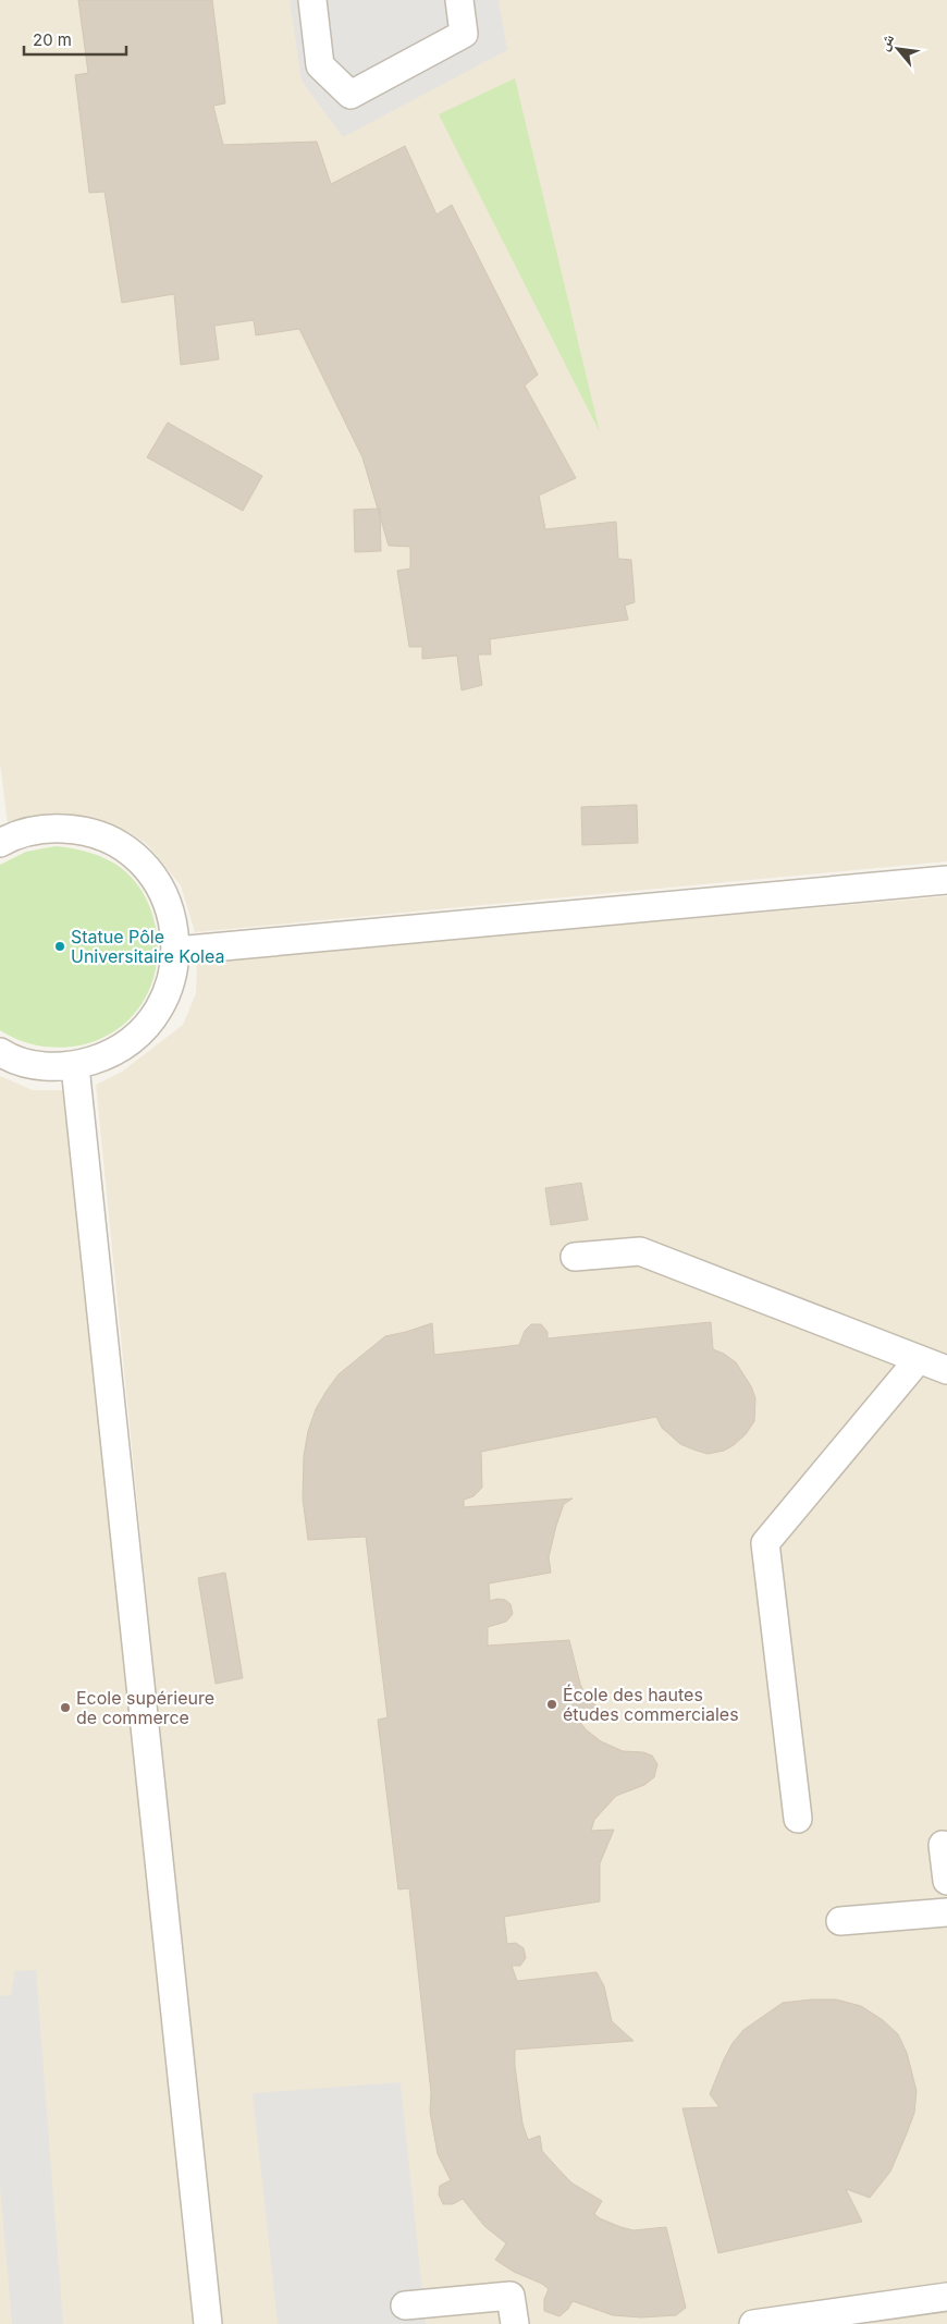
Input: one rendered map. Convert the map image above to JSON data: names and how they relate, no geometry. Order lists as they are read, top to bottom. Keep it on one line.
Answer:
{"places":["Statue Pôle Universitaire Kolea","École des hautes études commerciales","Ecole supérieure de commerce"],"scale_bar":"20 m","north":"top left"}
